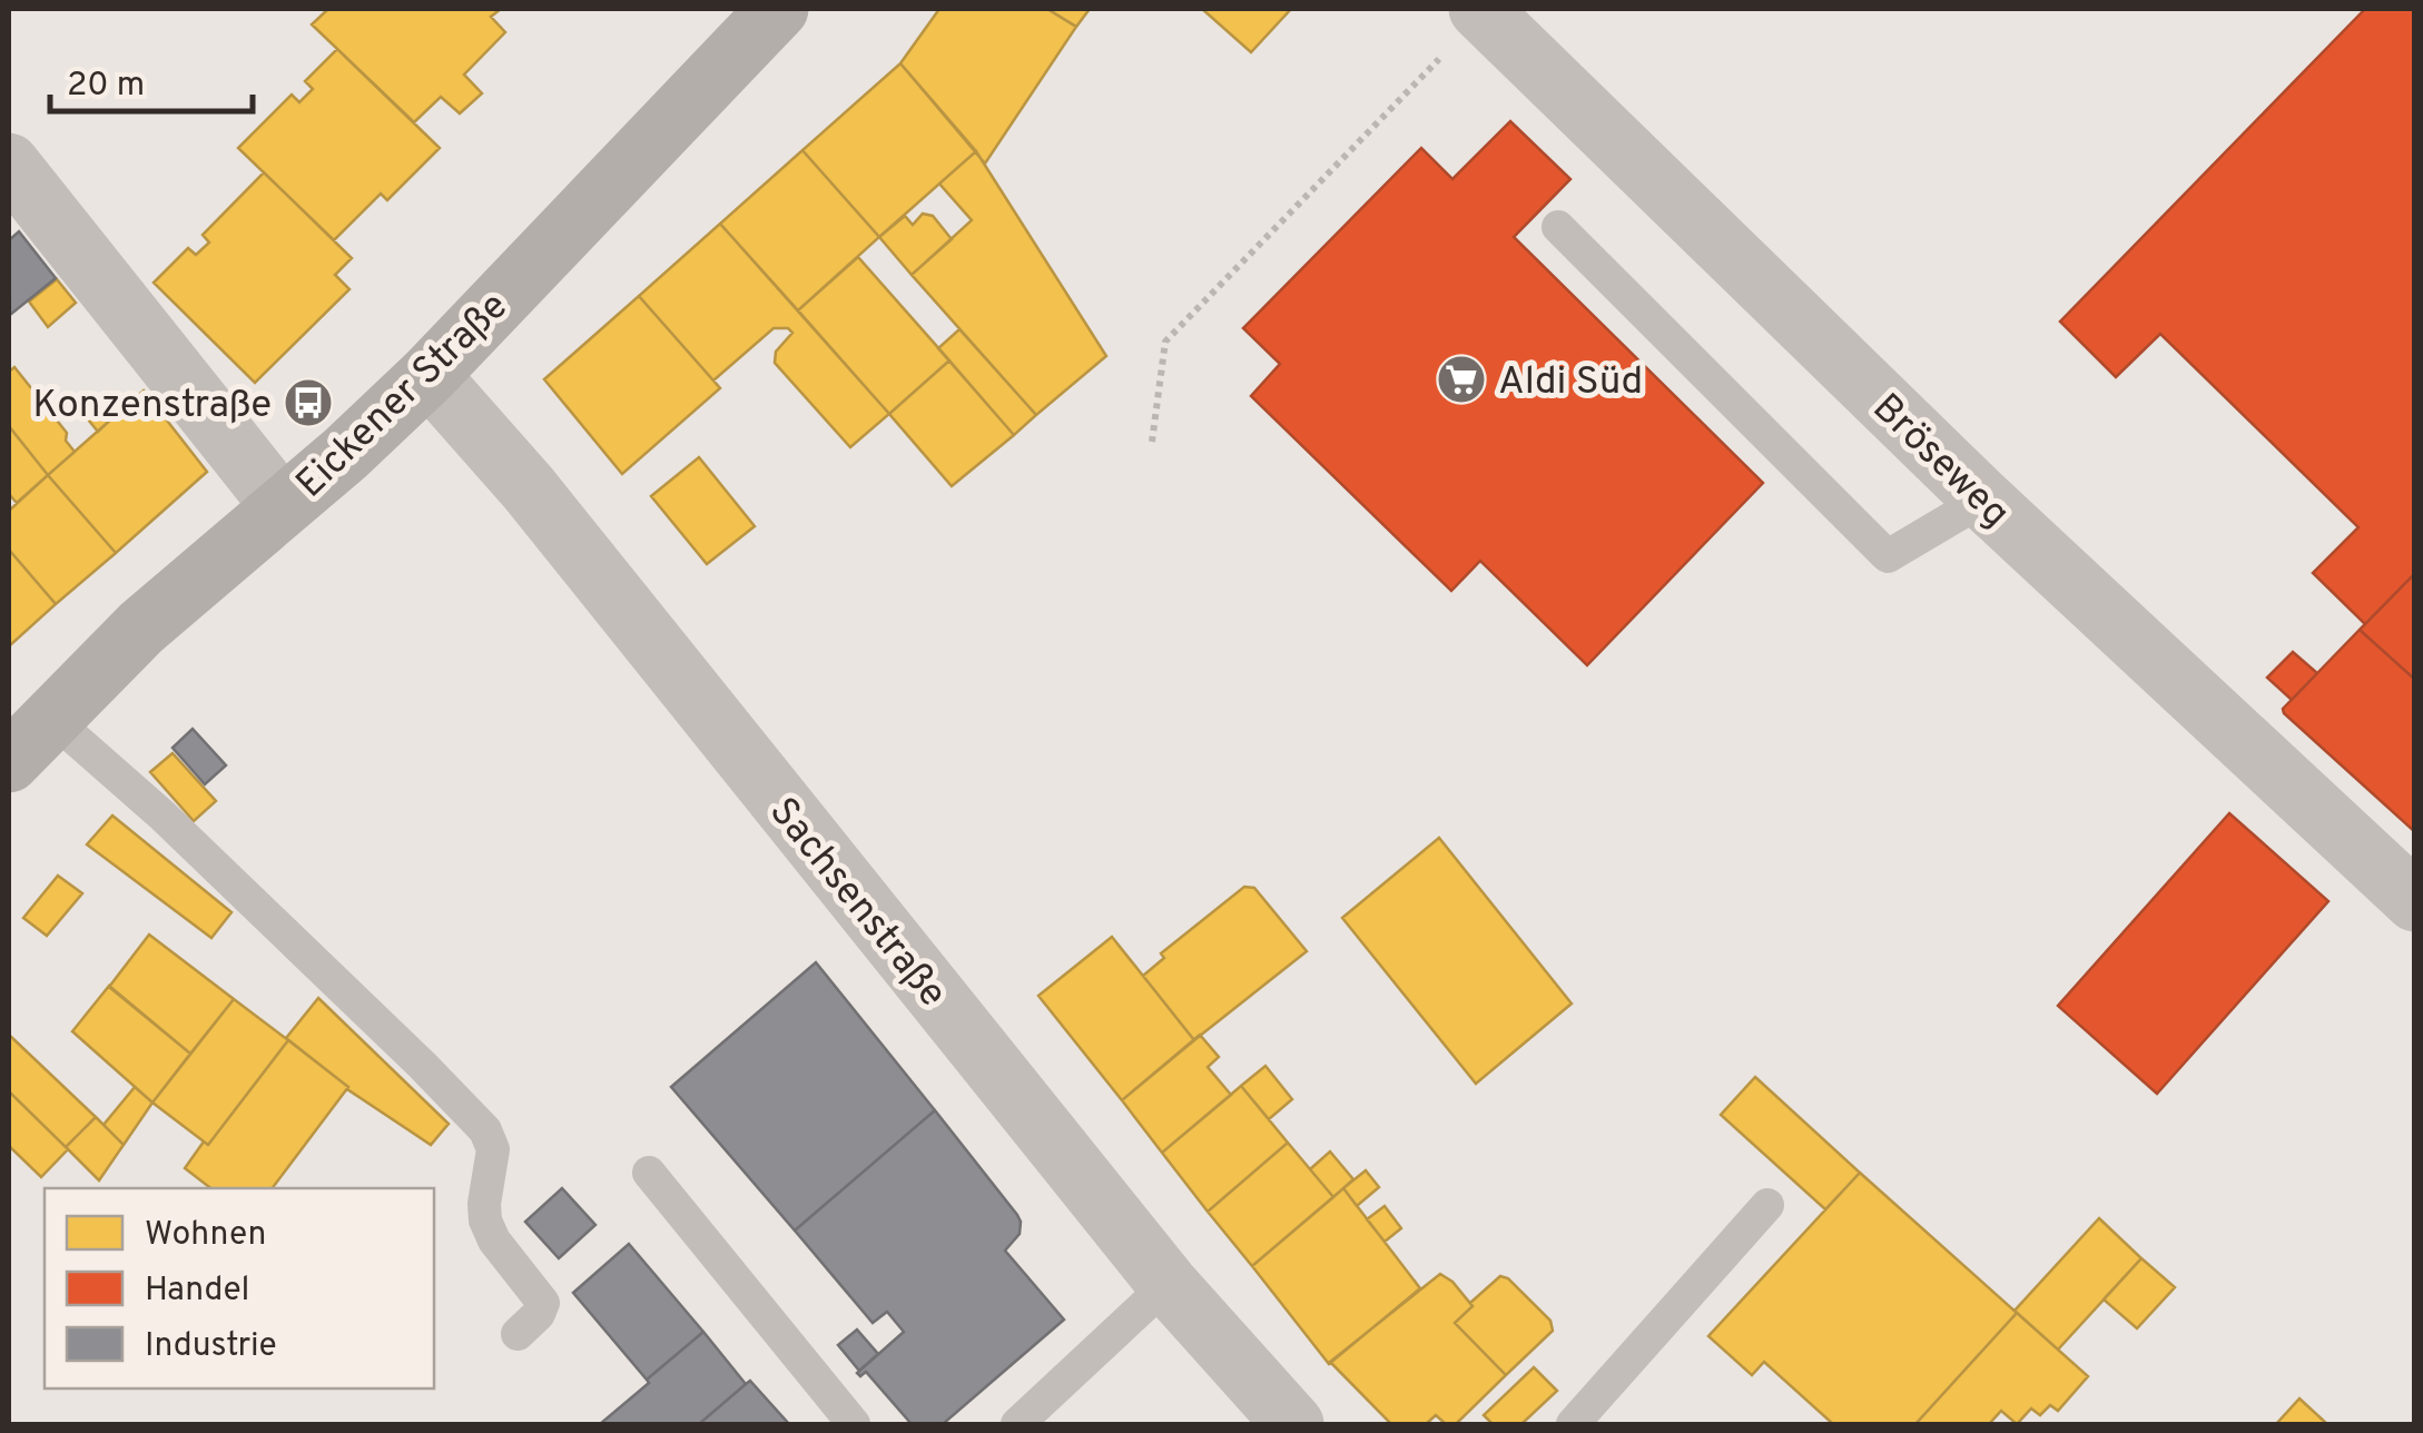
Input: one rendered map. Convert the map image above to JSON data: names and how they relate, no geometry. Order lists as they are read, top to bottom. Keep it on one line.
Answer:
{"streets":{"street":["Eickener Straße","Bröseweg","Sachsenstraße"]},"crossings":[["Eickener Straße","Sachsenstraße"]],"places":{"supermarket":["Aldi Süd"],"bus stop":["Konzenstraße"]},"legend":["Wohnen","Handel","Industrie"],"scale_bar":"20 m"}
